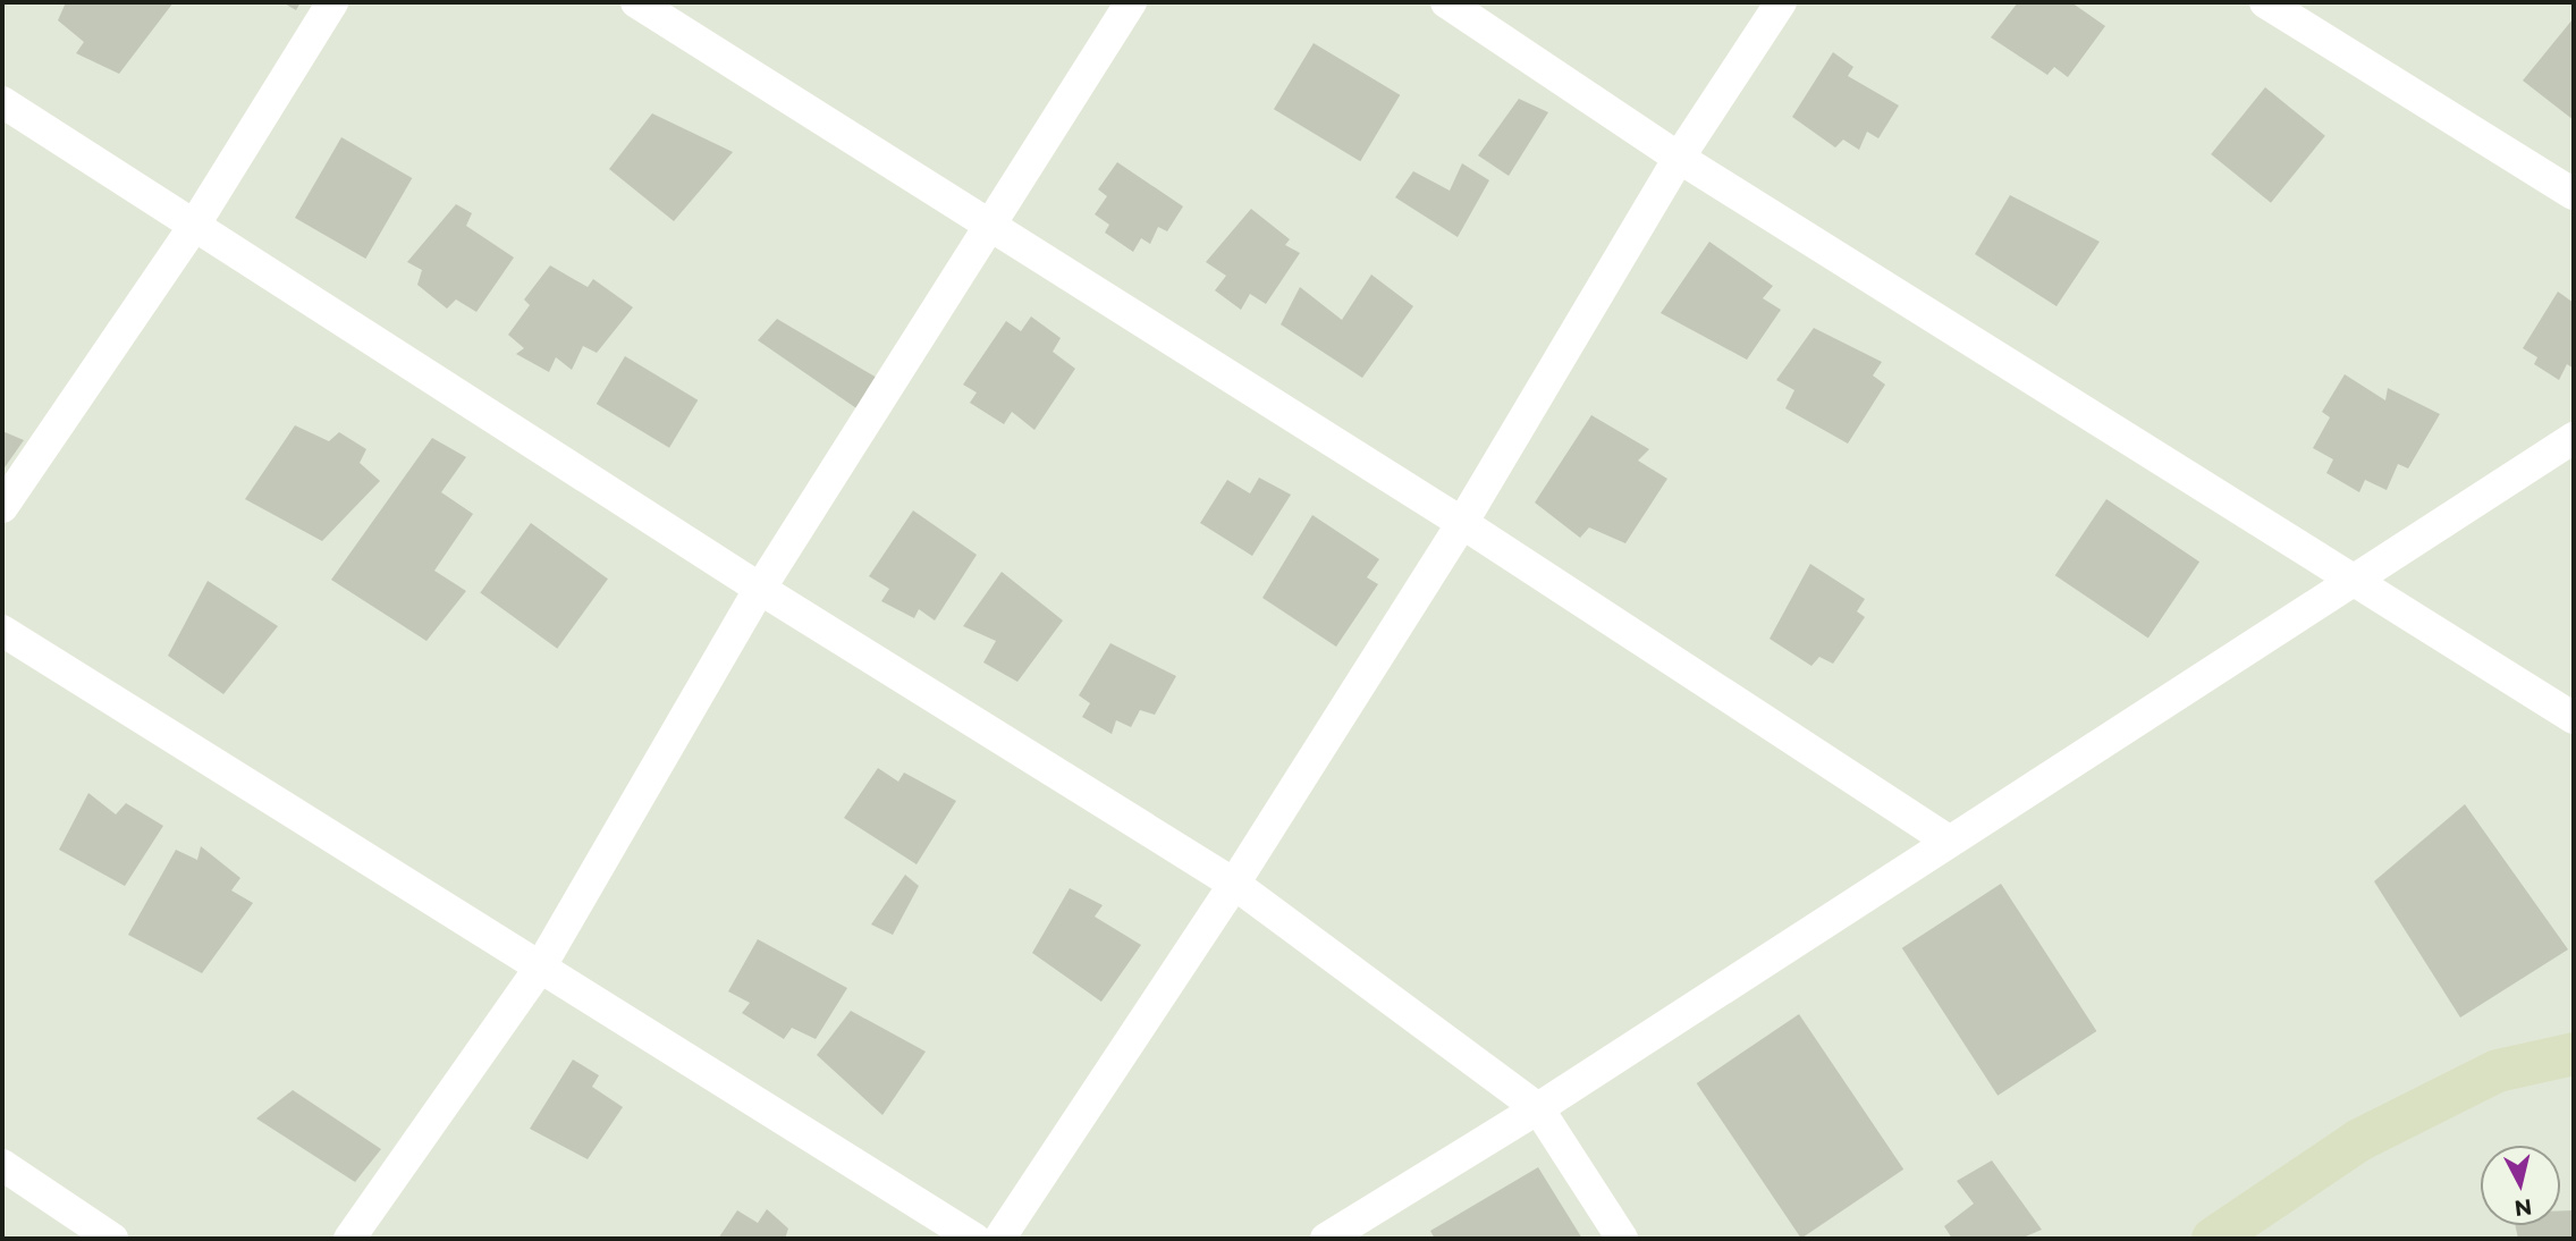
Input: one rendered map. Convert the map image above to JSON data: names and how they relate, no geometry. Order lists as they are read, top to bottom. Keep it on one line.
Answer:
{"north":"bottom"}
